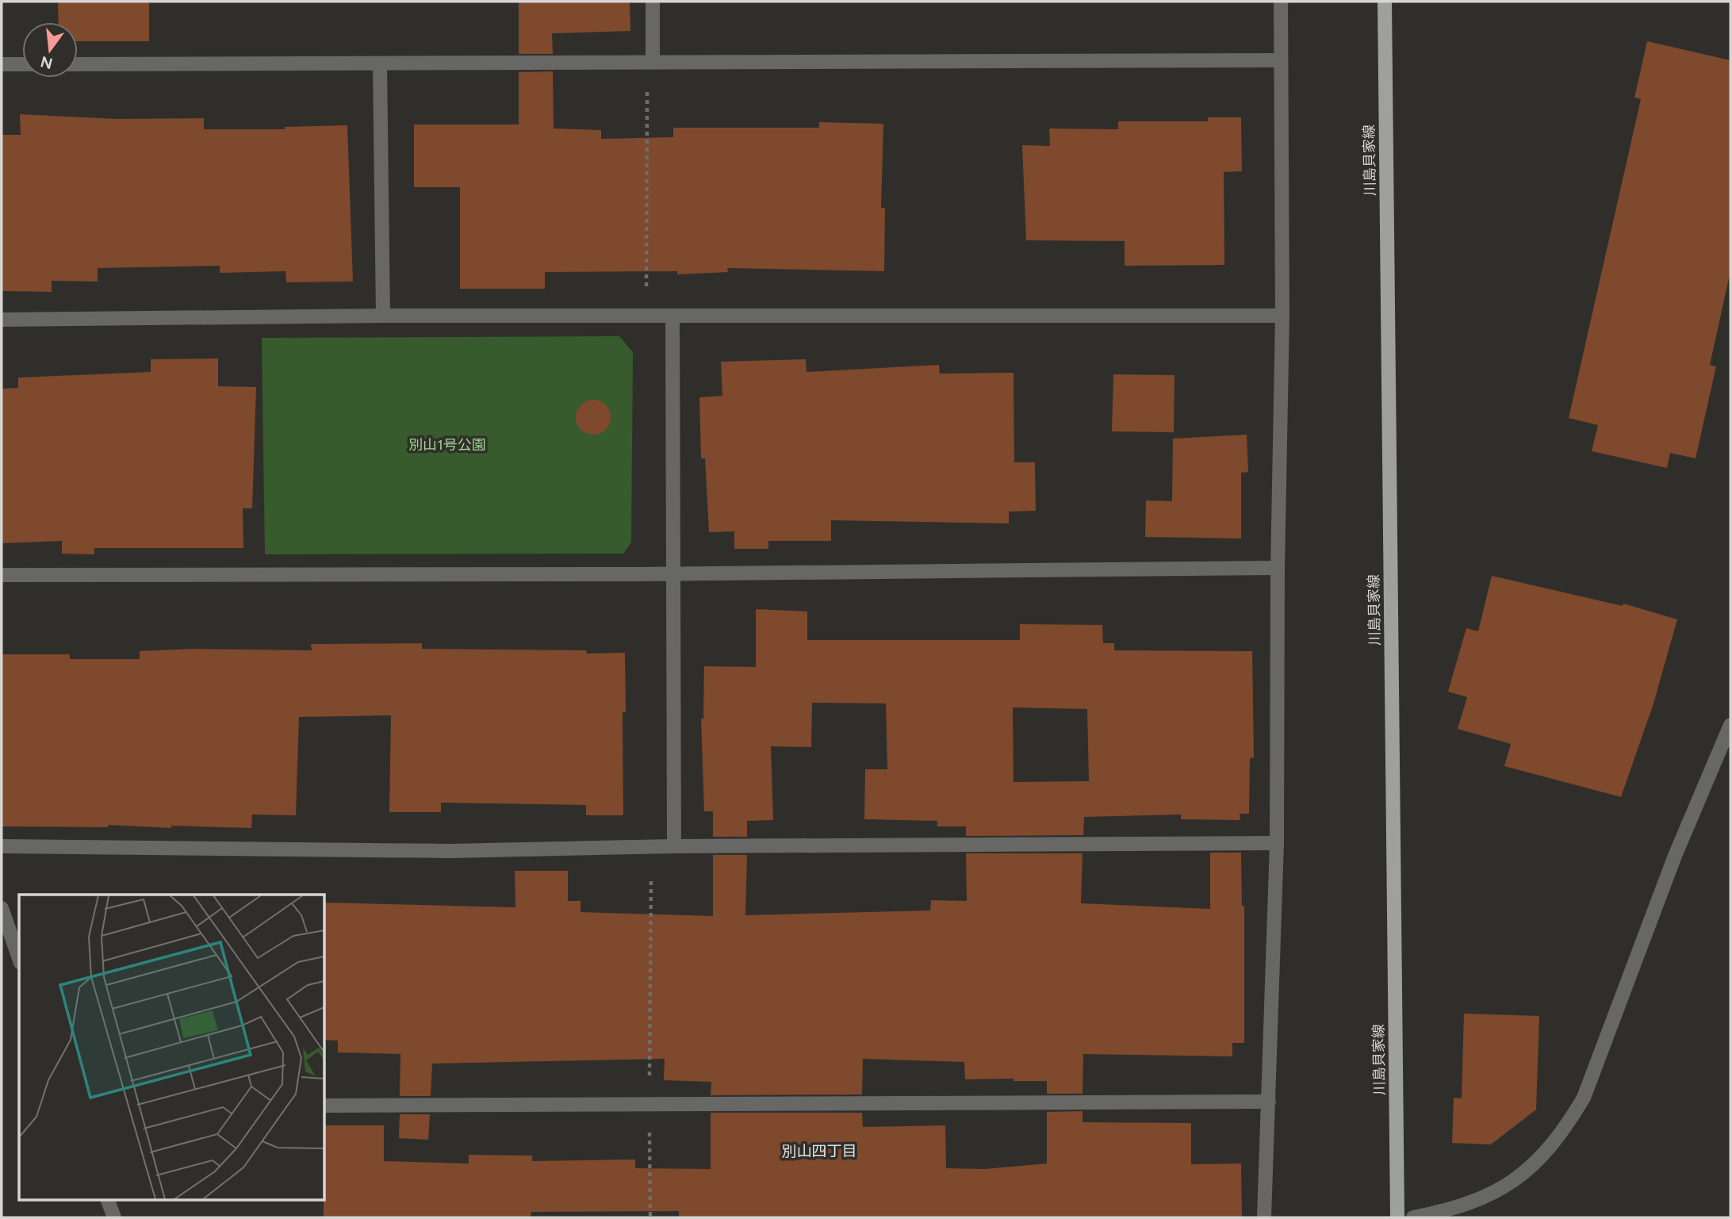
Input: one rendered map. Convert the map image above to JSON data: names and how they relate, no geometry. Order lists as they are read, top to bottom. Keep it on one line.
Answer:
{"streets":{"main road":["川島貝家線"]},"districts":["別山四丁目"],"parks":["別山1号公園"],"north":"bottom"}
